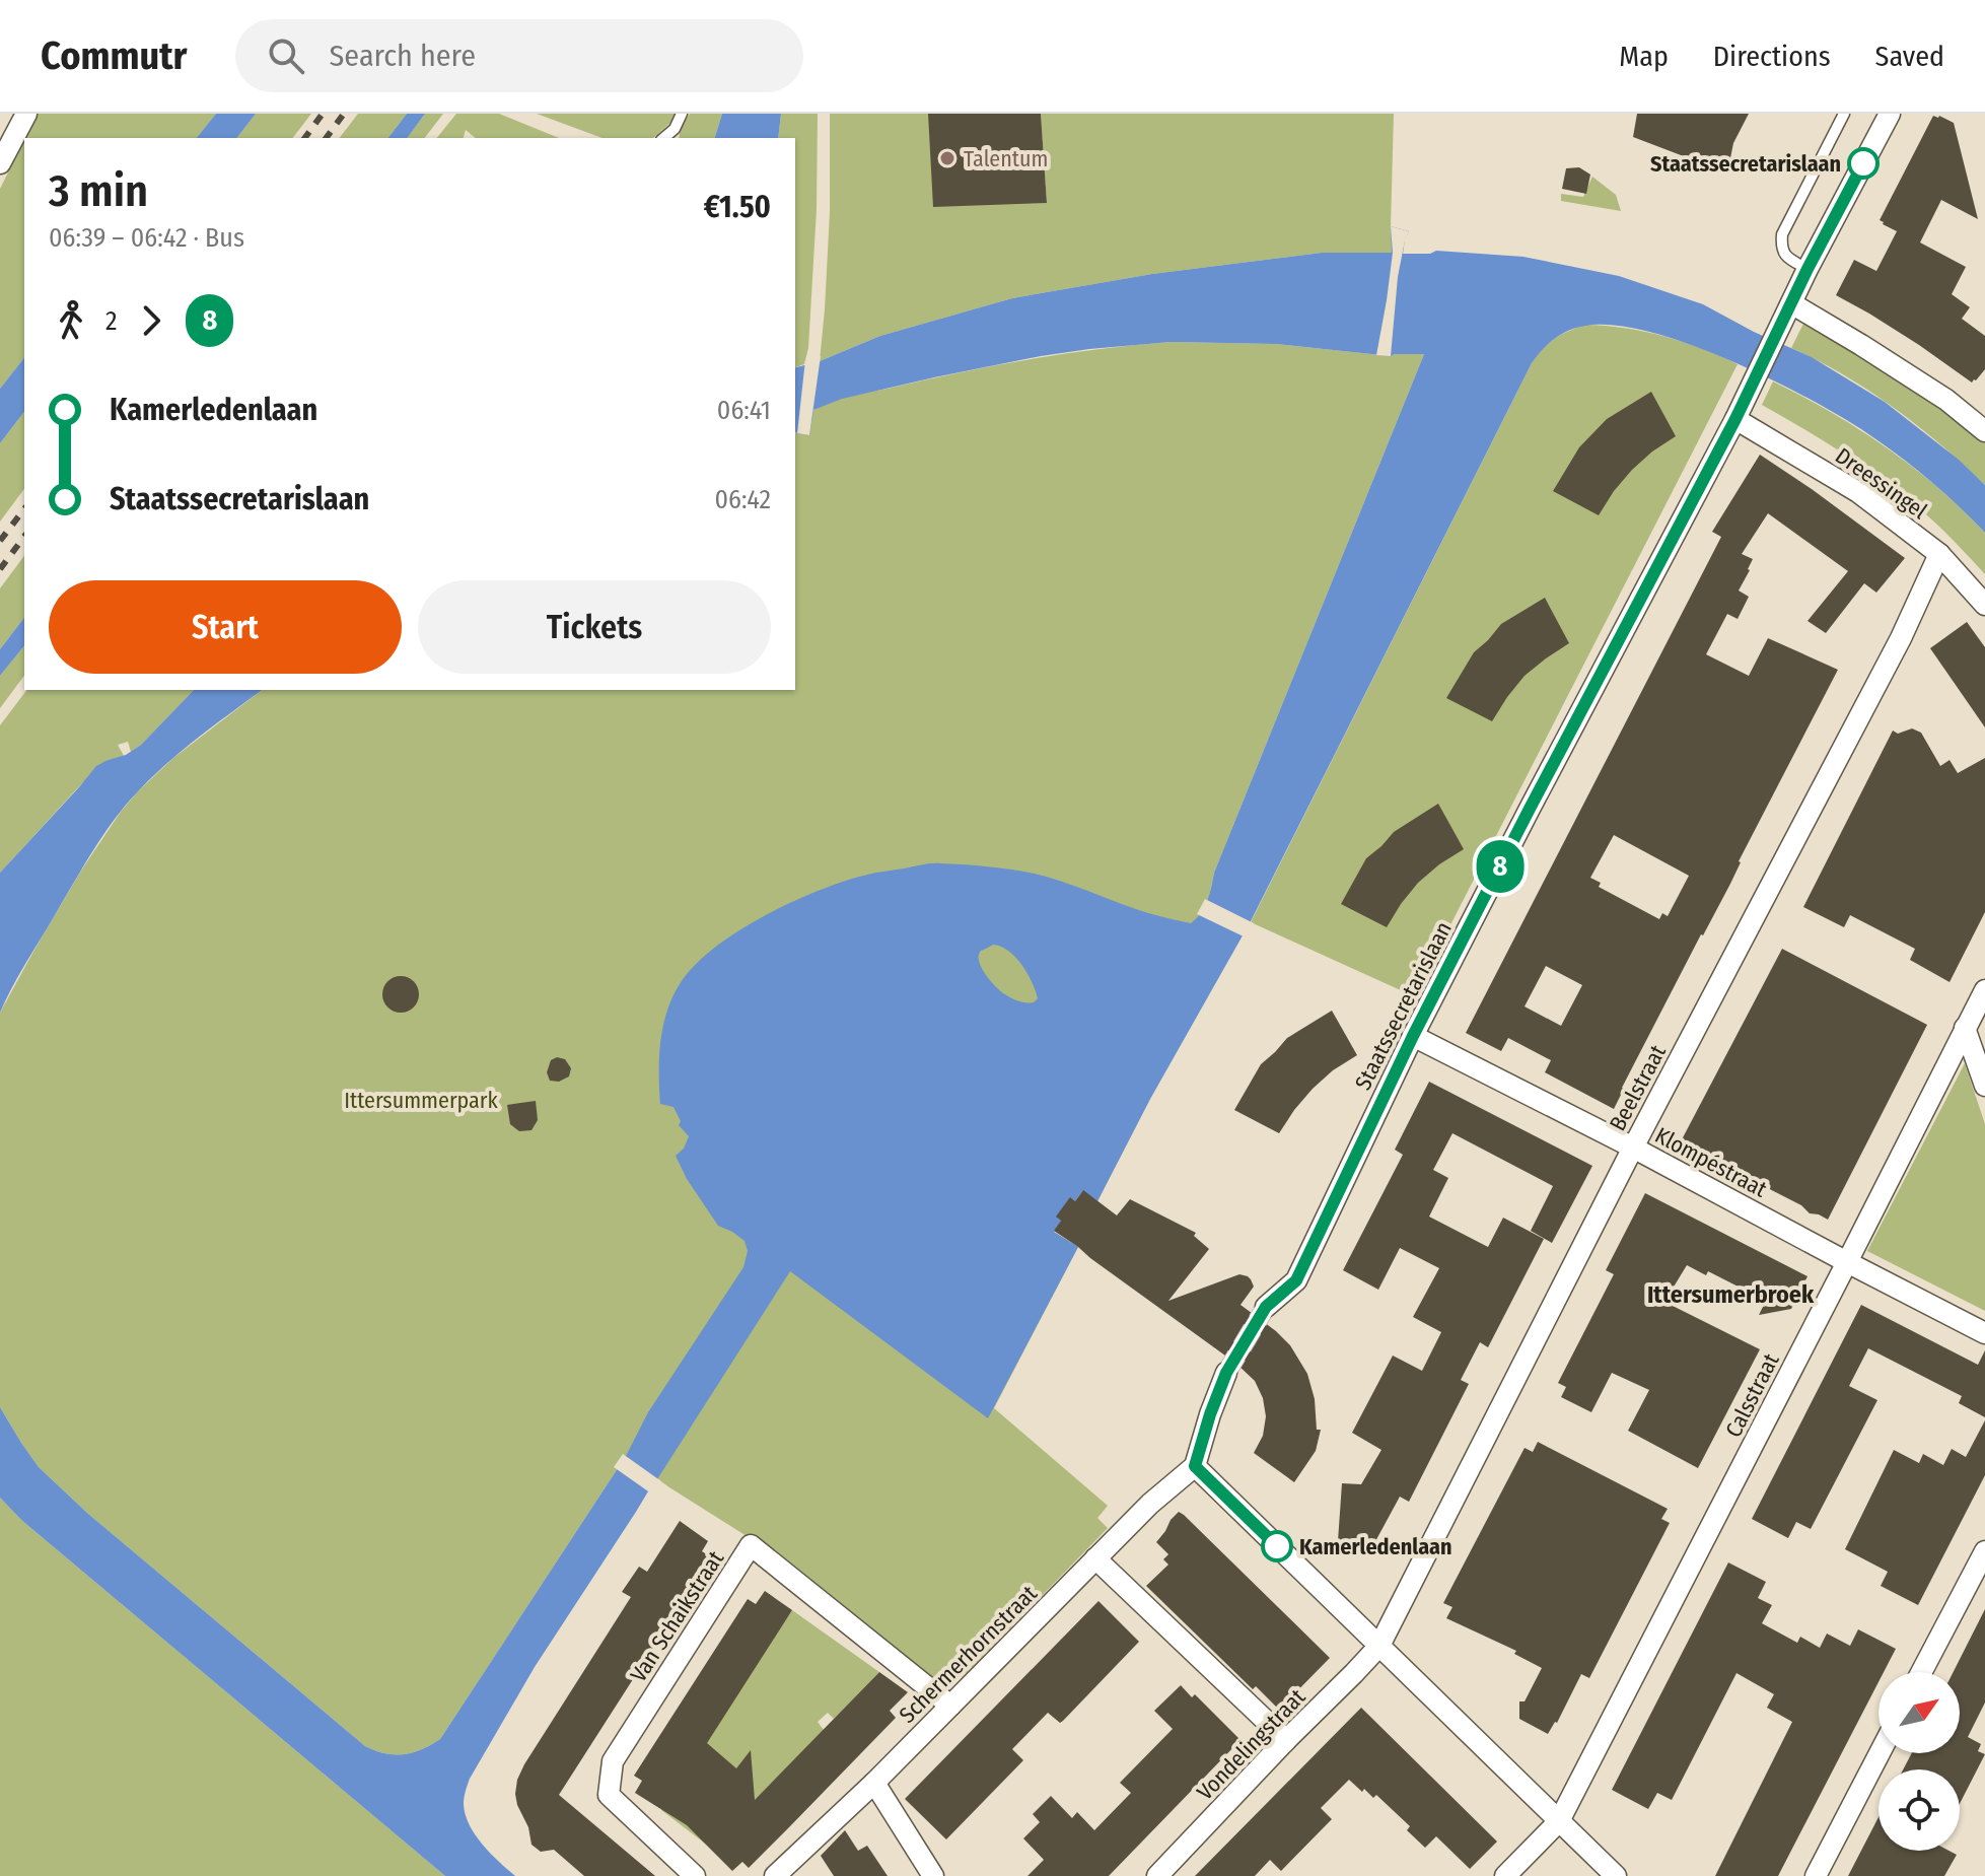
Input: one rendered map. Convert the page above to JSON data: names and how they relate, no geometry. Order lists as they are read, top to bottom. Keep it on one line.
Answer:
{"streets":{"street":["Dreessingel","Staatssecretarislaan","Beelstraat","Klompéstraat","Calsstraat","Van Schaikstraat","Schermerhornstraat","Vondelingstraat"]},"crossings":[["Dreessingel","Staatssecretarislaan"],["Dreessingel","Beelstraat"],["Staatssecretarislaan","Klompéstraat"],["Beelstraat","Klompéstraat"],["Beelstraat","Vondelingstraat"],["Klompéstraat","Calsstraat"],["Van Schaikstraat","Schermerhornstraat"]],"districts":["Ittersumerbroek"],"parks":["Ittersummerpark"],"places":["Talentum","Staatssecretarislaan","Kamerledenlaan"],"lines":["bus line 8"],"north":"top right","page":{"header":"Commutr","search":"Search here","nav":["Map","Directions","Saved"],"on_map":"8","heading":["3 min","06:39 – 06:42 · Bus","€1.50"],"legs":["2","8"],"list":[{"name":"Kamerledenlaan","value":"06:41"},{"name":"Staatssecretarislaan","value":"06:42"}],"buttons":["Start","Tickets"]}}
